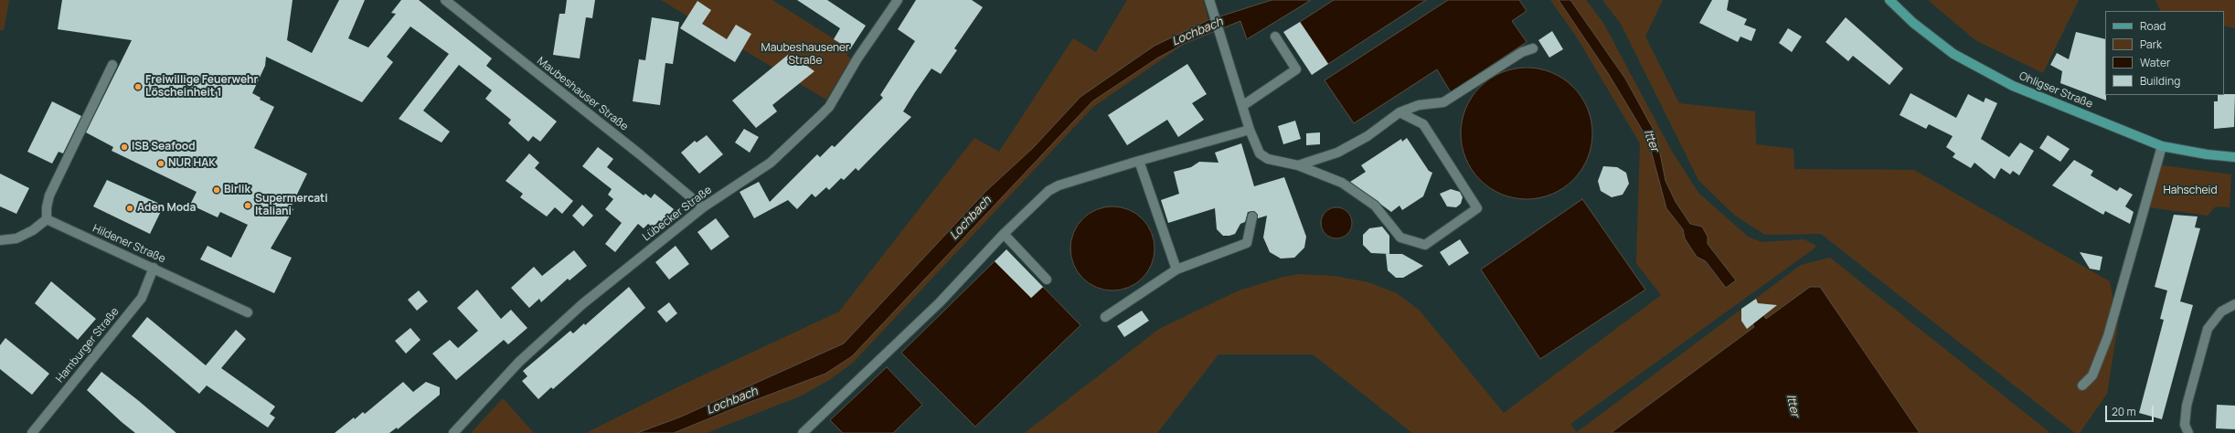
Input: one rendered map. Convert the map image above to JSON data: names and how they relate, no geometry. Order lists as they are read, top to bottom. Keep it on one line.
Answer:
{"streets":{"main road":["Ohligser Straße"],"street":["Maubeshauser Straße","Lübecker Straße","Hildener Straße","Hamburger Straße"]},"crossings":[["Maubeshauser Straße","Lübecker Straße"],["Hildener Straße","Hamburger Straße"]],"water":["Lochbach","Itter"],"parks":["Maubeshausener Straße","Hahscheid"],"places":["Freiwillige Feuerwehr Löscheinheit 1","ISB Seafood","NUR HAK","Birlik","Supermercati Italiani","Aden Moda"],"legend":["Road","Park","Water","Building"],"scale_bar":"20 m"}
